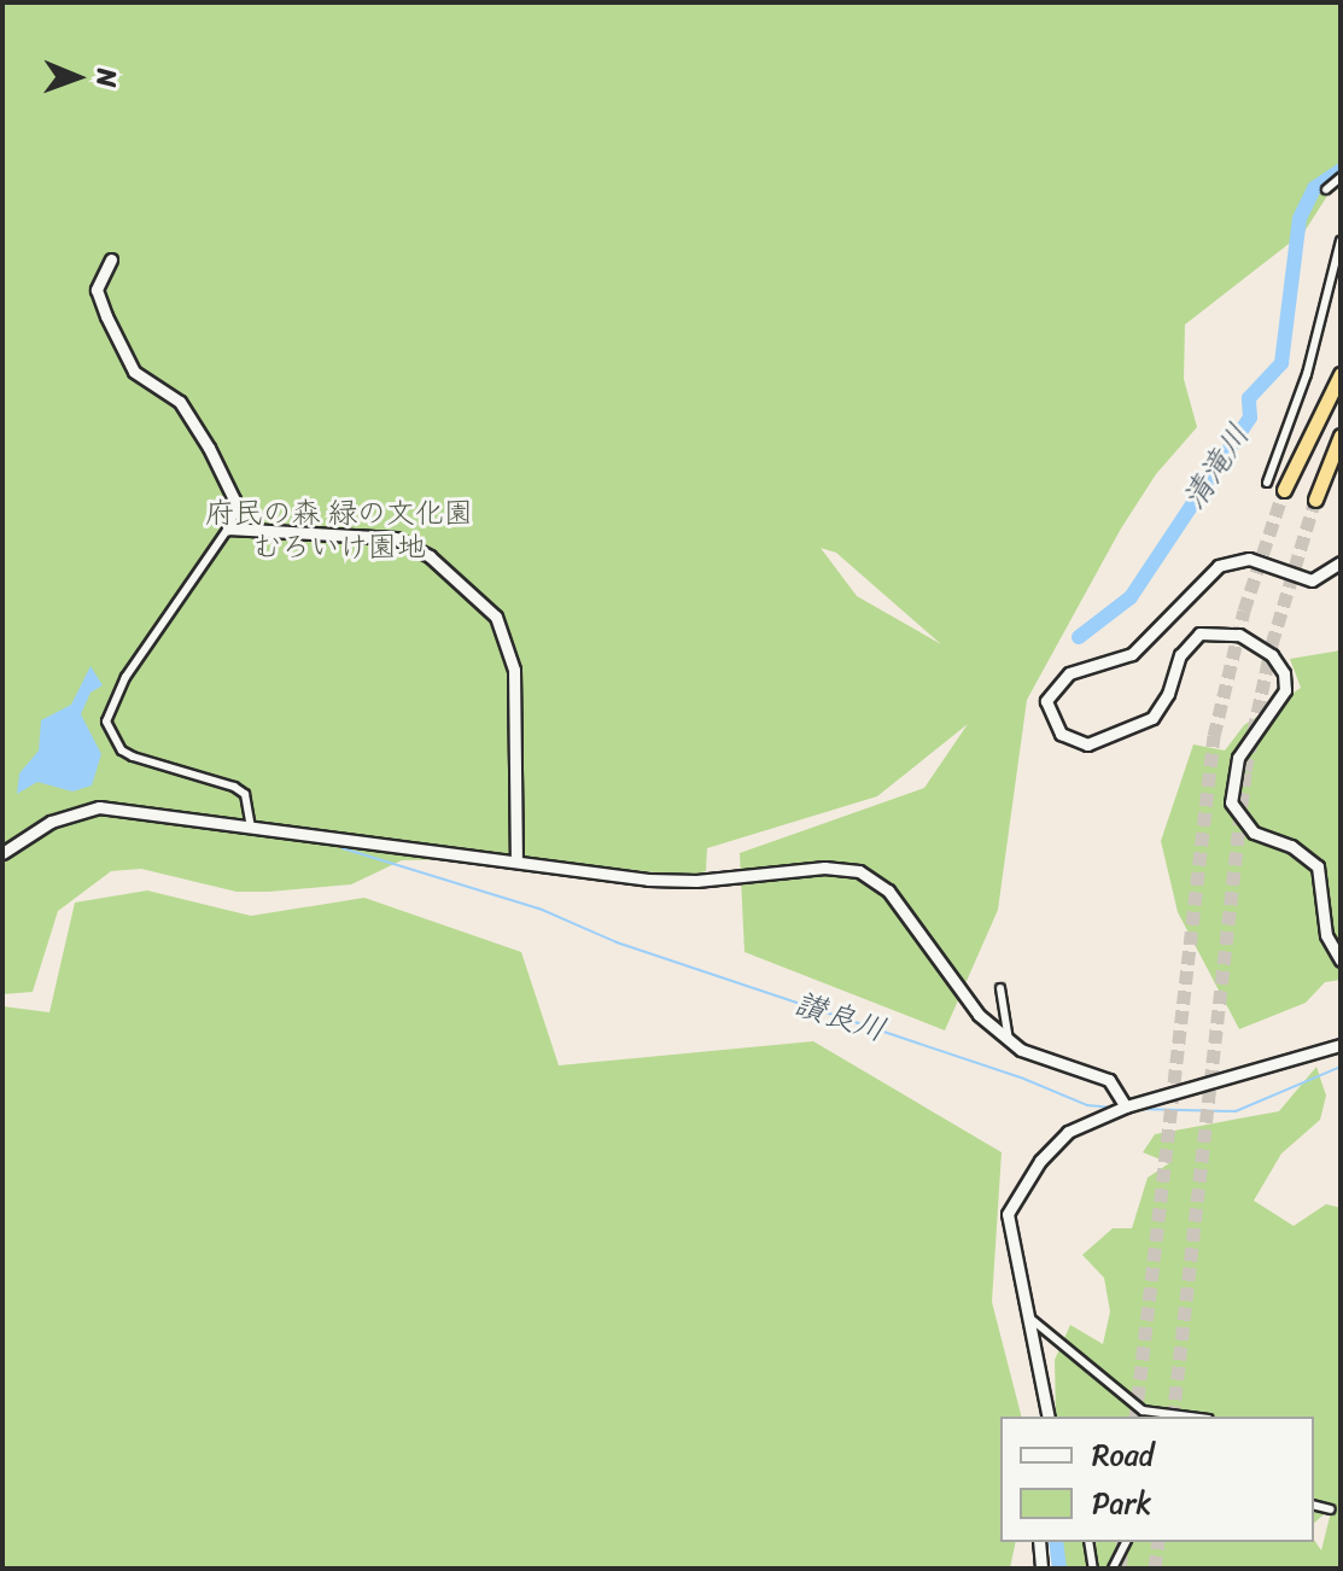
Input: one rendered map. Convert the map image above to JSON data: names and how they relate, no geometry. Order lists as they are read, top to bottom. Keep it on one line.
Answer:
{"water":["清滝川","讃良川"],"parks":["府民の森 緑の文化園 むろいけ園地"],"legend":["Road","Park"],"north":"right"}
